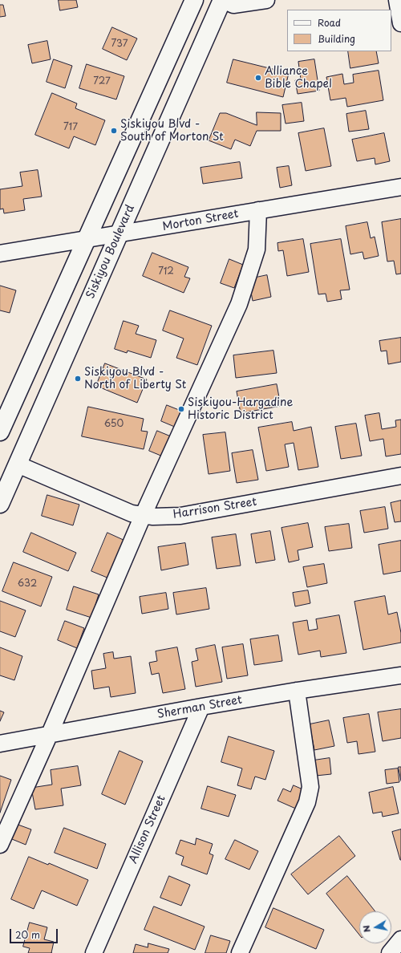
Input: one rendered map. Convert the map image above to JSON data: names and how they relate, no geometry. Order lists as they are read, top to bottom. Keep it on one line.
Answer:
{"streets":{"main road":["Siskiyou Boulevard"],"street":["Morton Street","Harrison Street","Sherman Street","Allison Street"]},"crossings":[["Morton Street","Siskiyou Boulevard"],["Siskiyou Boulevard","Harrison Street"],["Sherman Street","Allison Street"]],"places":["Alliance Bible Chapel","Siskiyou Blvd - South of Morton St","Siskiyou Blvd - North of Liberty St","Siskiyou-Hargadine Historic District"],"house_numbers":["737","727","717","712","650","632"],"legend":["Road","Building"],"scale_bar":"20 m","north":"left"}
